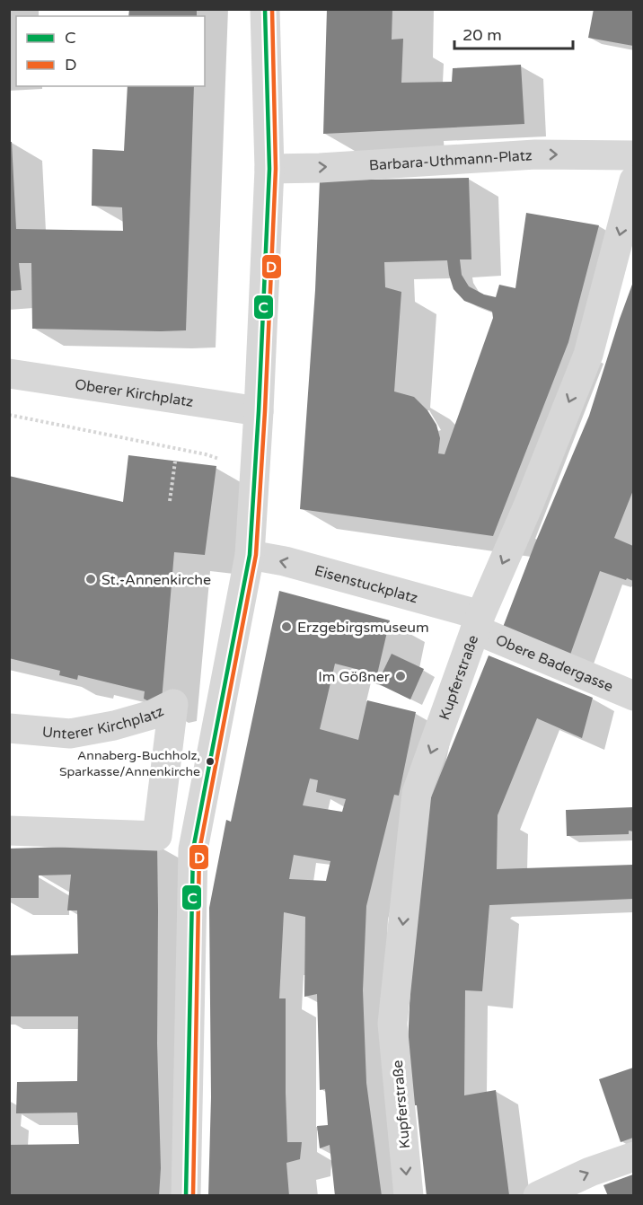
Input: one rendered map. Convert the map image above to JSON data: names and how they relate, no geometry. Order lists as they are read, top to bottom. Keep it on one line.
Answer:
{"streets":{"street":["Barbara-Uthmann-Platz","Oberer Kirchplatz","Eisenstuckplatz","Obere Badergasse","Kupferstraße","Unterer Kirchplatz"]},"crossings":[["Eisenstuckplatz","Obere Badergasse"],["Eisenstuckplatz","Kupferstraße"],["Obere Badergasse","Kupferstraße"]],"one_way":["Barbara-Uthmann-Platz","Eisenstuckplatz"],"places":["St.-Annenkirche","Erzgebirgsmuseum","Im Gößner","Annaberg-Buchholz, Sparkasse/Annenkirche"],"lines":["transit line C","transit line D"],"legend":["C","D"],"scale_bar":"20 m"}
